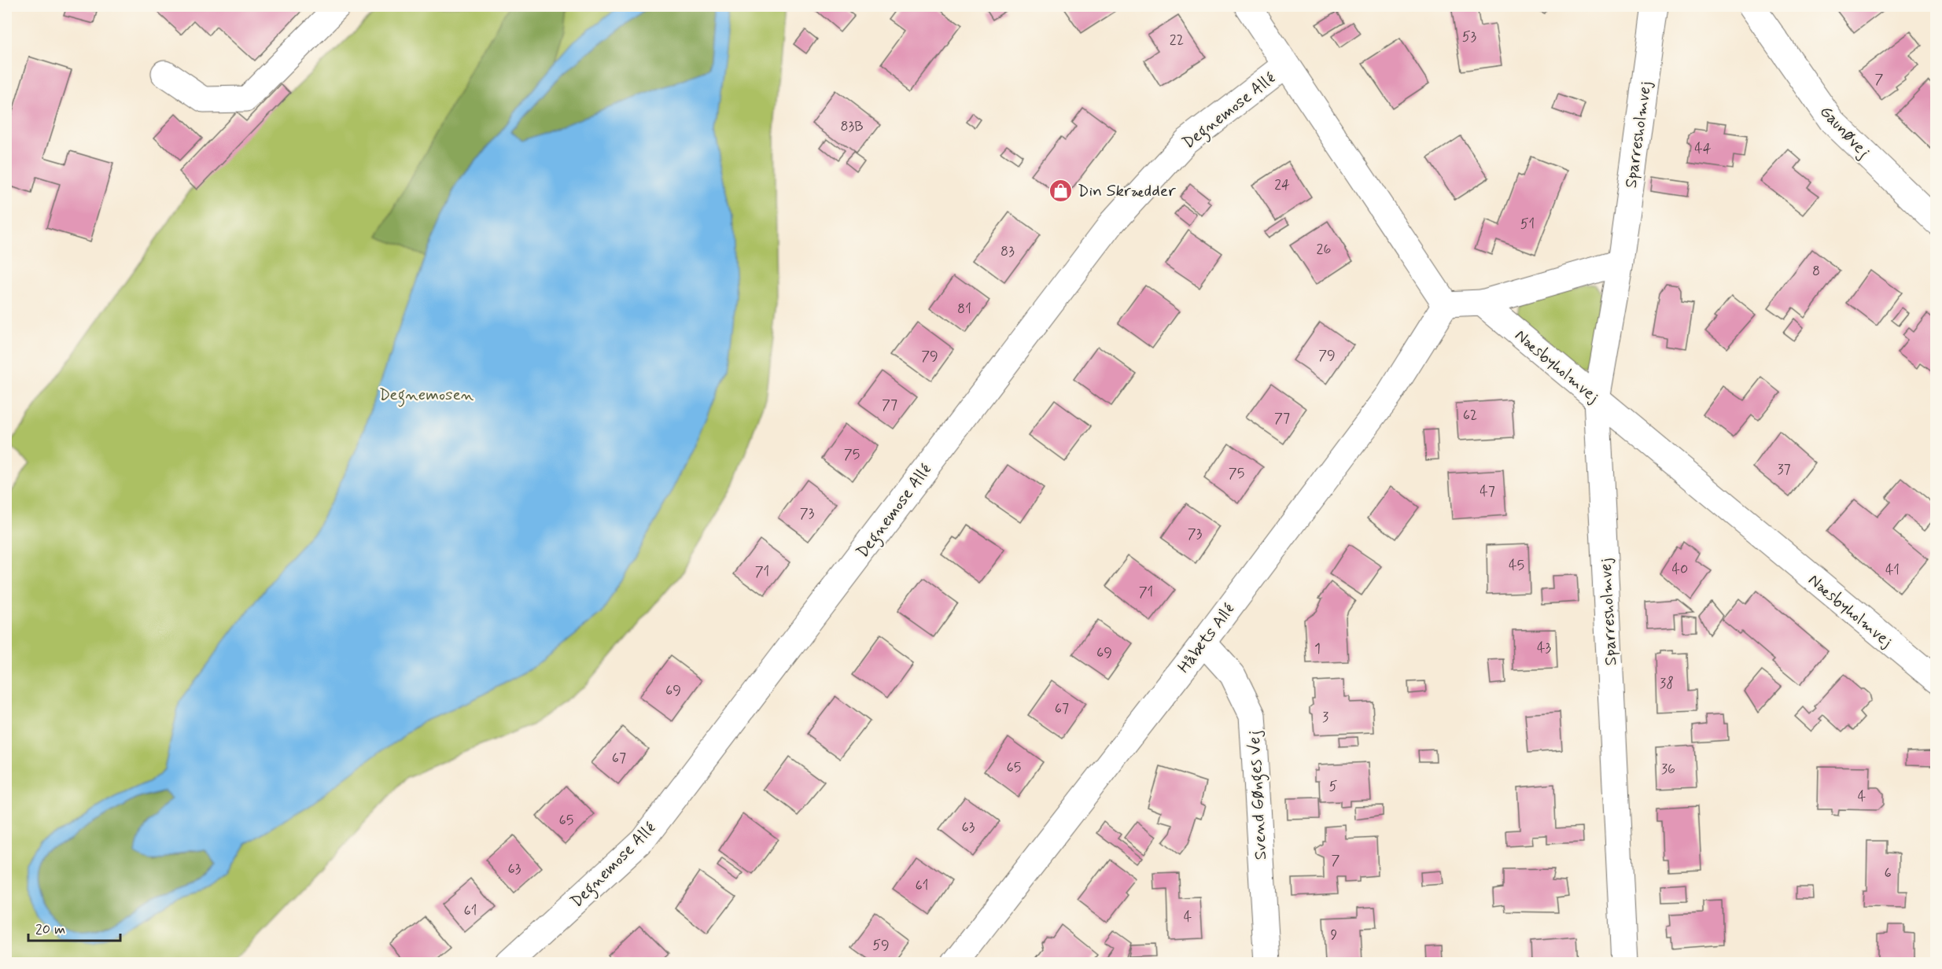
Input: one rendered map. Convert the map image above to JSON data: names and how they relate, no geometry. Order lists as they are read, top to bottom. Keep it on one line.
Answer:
{"streets":{"street":["Degnemose Allé","Gaunøvej","Sparresholmvej","Næsbyholmvej","Håbets Allé","Svend Gønges Vej"]},"crossings":[["Sparresholmvej","Næsbyholmvej"],["Håbets Allé","Svend Gønges Vej"]],"parks":["Degnemosen"],"places":{"shop":["Din Skrædder"]},"house_numbers":["53","22","7","83B","44","24","51","26","83","8","81","79","79","77","62","77","75","37","75","47","73","73","45","40","41","71","71","43","1","69","38","69","67","3","67","65","36","5","4","65","63","7","63","6","61","61","4","9","59"],"scale_bar":"20 m"}
